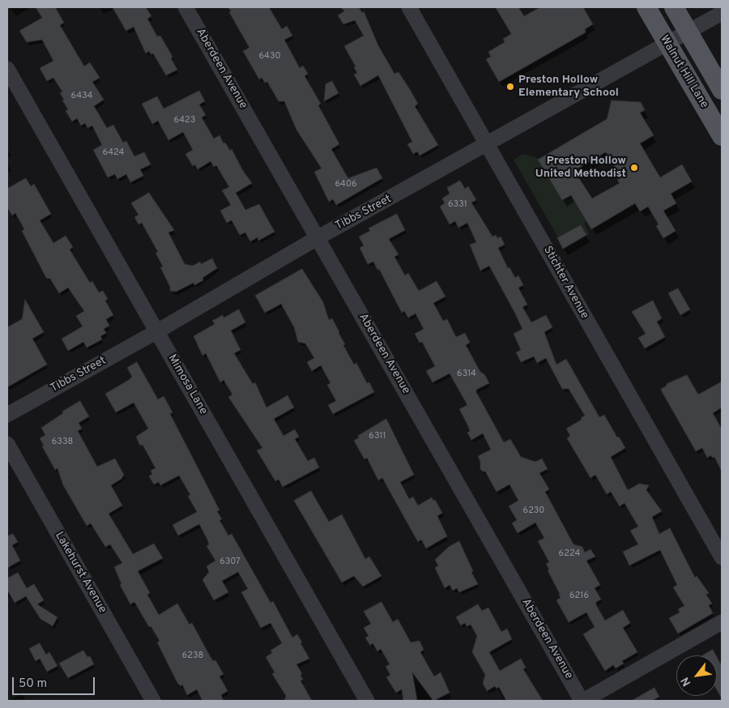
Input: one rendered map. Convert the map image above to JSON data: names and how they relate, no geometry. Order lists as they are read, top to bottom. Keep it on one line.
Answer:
{"streets":{"main road":["Walnut Hill Lane"],"street":["Aberdeen Avenue","Tibbs Street","Stichter Avenue","Mimosa Lane","Lakehurst Avenue"]},"crossings":[["Aberdeen Avenue","Tibbs Street"],["Walnut Hill Lane","Tibbs Street"],["Tibbs Street","Stichter Avenue"],["Tibbs Street","Mimosa Lane"]],"places":["Preston Hollow Elementary School","Preston Hollow United Methodist"],"house_numbers":["6430","6434","6423","6424","6406","6331","6314","6311","6338","6230","6224","6307","6216","6238"],"scale_bar":"50 m","north":"bottom left"}
